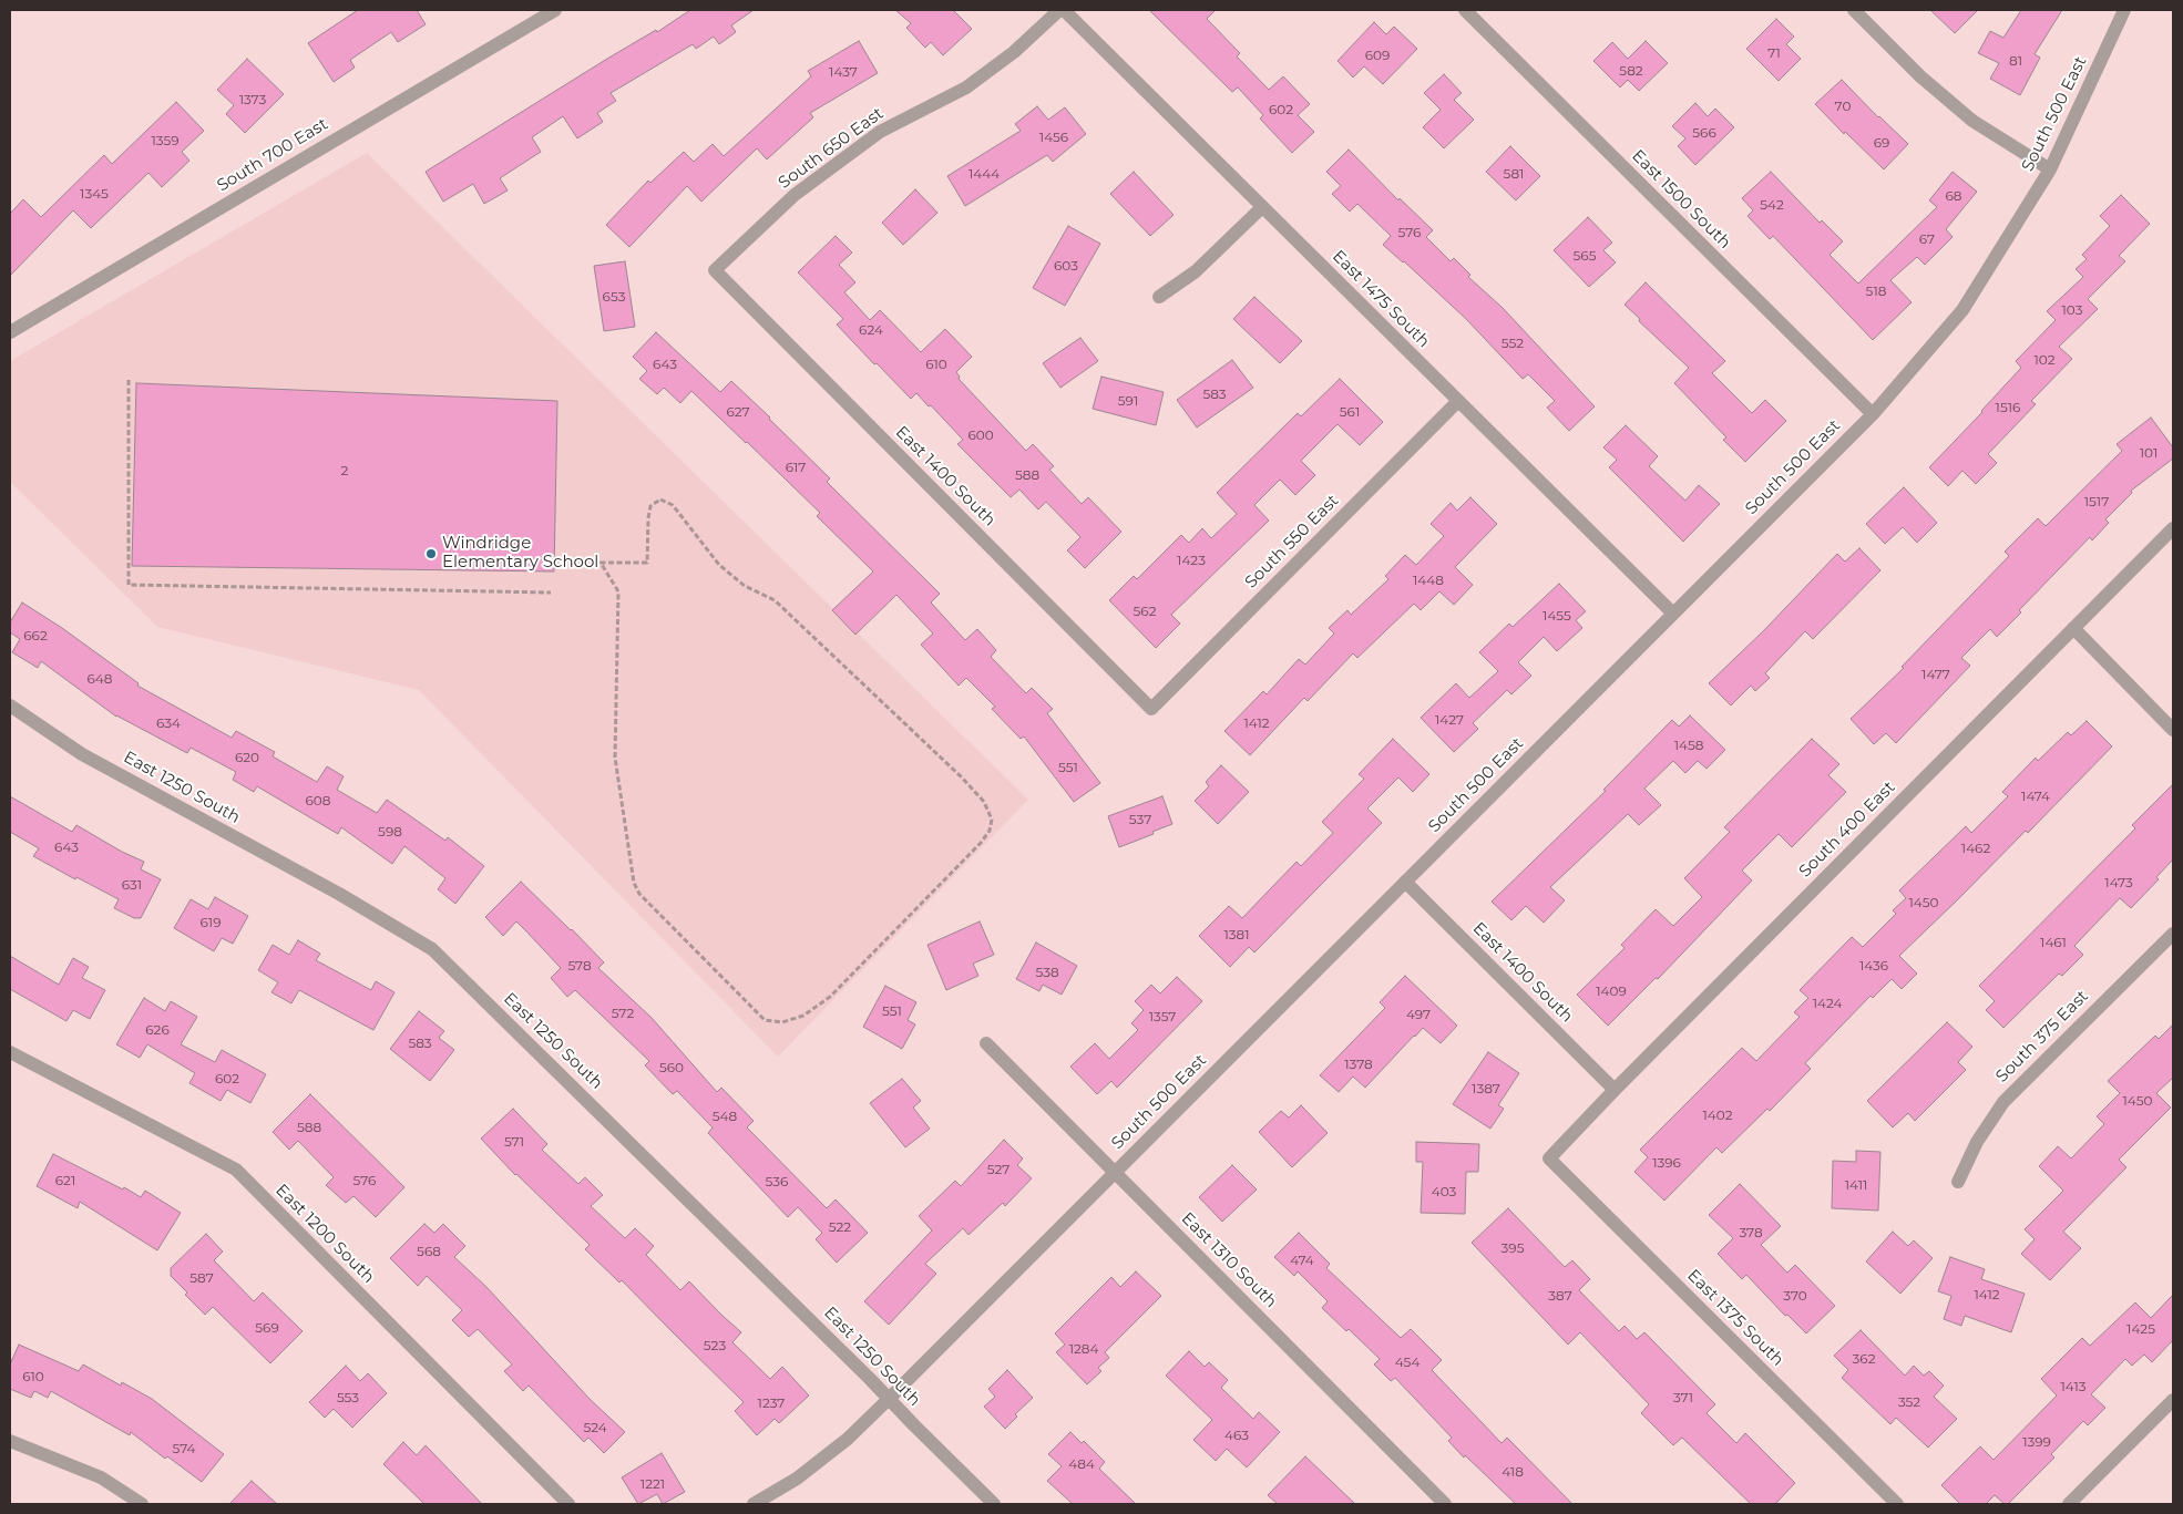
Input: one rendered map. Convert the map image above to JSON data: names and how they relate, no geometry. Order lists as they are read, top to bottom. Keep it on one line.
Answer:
{"streets":{"street":["South 500 East","South 650 East","South 700 East","East 1500 South","East 1475 South","East 1400 South","South 550 East","East 1250 South","South 400 East","South 375 East","East 1200 South","East 1310 South","East 1375 South"]},"crossings":[["South 500 East","East 1500 South"],["South 500 East","East 1475 South"],["South 500 East","East 1400 South"],["South 500 East","East 1250 South"],["South 500 East","East 1310 South"],["South 650 East","East 1400 South"],["East 1475 South","South 550 East"],["East 1400 South","South 550 East"],["East 1400 South","South 400 East"],["South 400 East","East 1375 South"]],"places":["Windridge Elementary School"],"house_numbers":["71","609","81","582","1437","1373","70","602","566","1456","1359","69","1444","581","1345","68","542","576","67","565","603","518","653","103","624","552","102","643","610","583","591","1516","627","561","600","101","617","2","588","1517","1423","1448","562","1455","662","1477","648","1427","634","1412","1458","620","551","1474","608","537","598","643","1462","1473","631","1450","619","1381","1461","578","1436","538","1409","1424","551","572","497","1357","626","583","1378","560","602","1387","1450","1402","548","588","571","1396","527","621","576","536","1411","403","522","378","395","568","474","587","1412","387","370","569","1425","523","1284","362","454","610","1413","553","371","352","1237","524","463","1399","574","484","418","1221"]}
